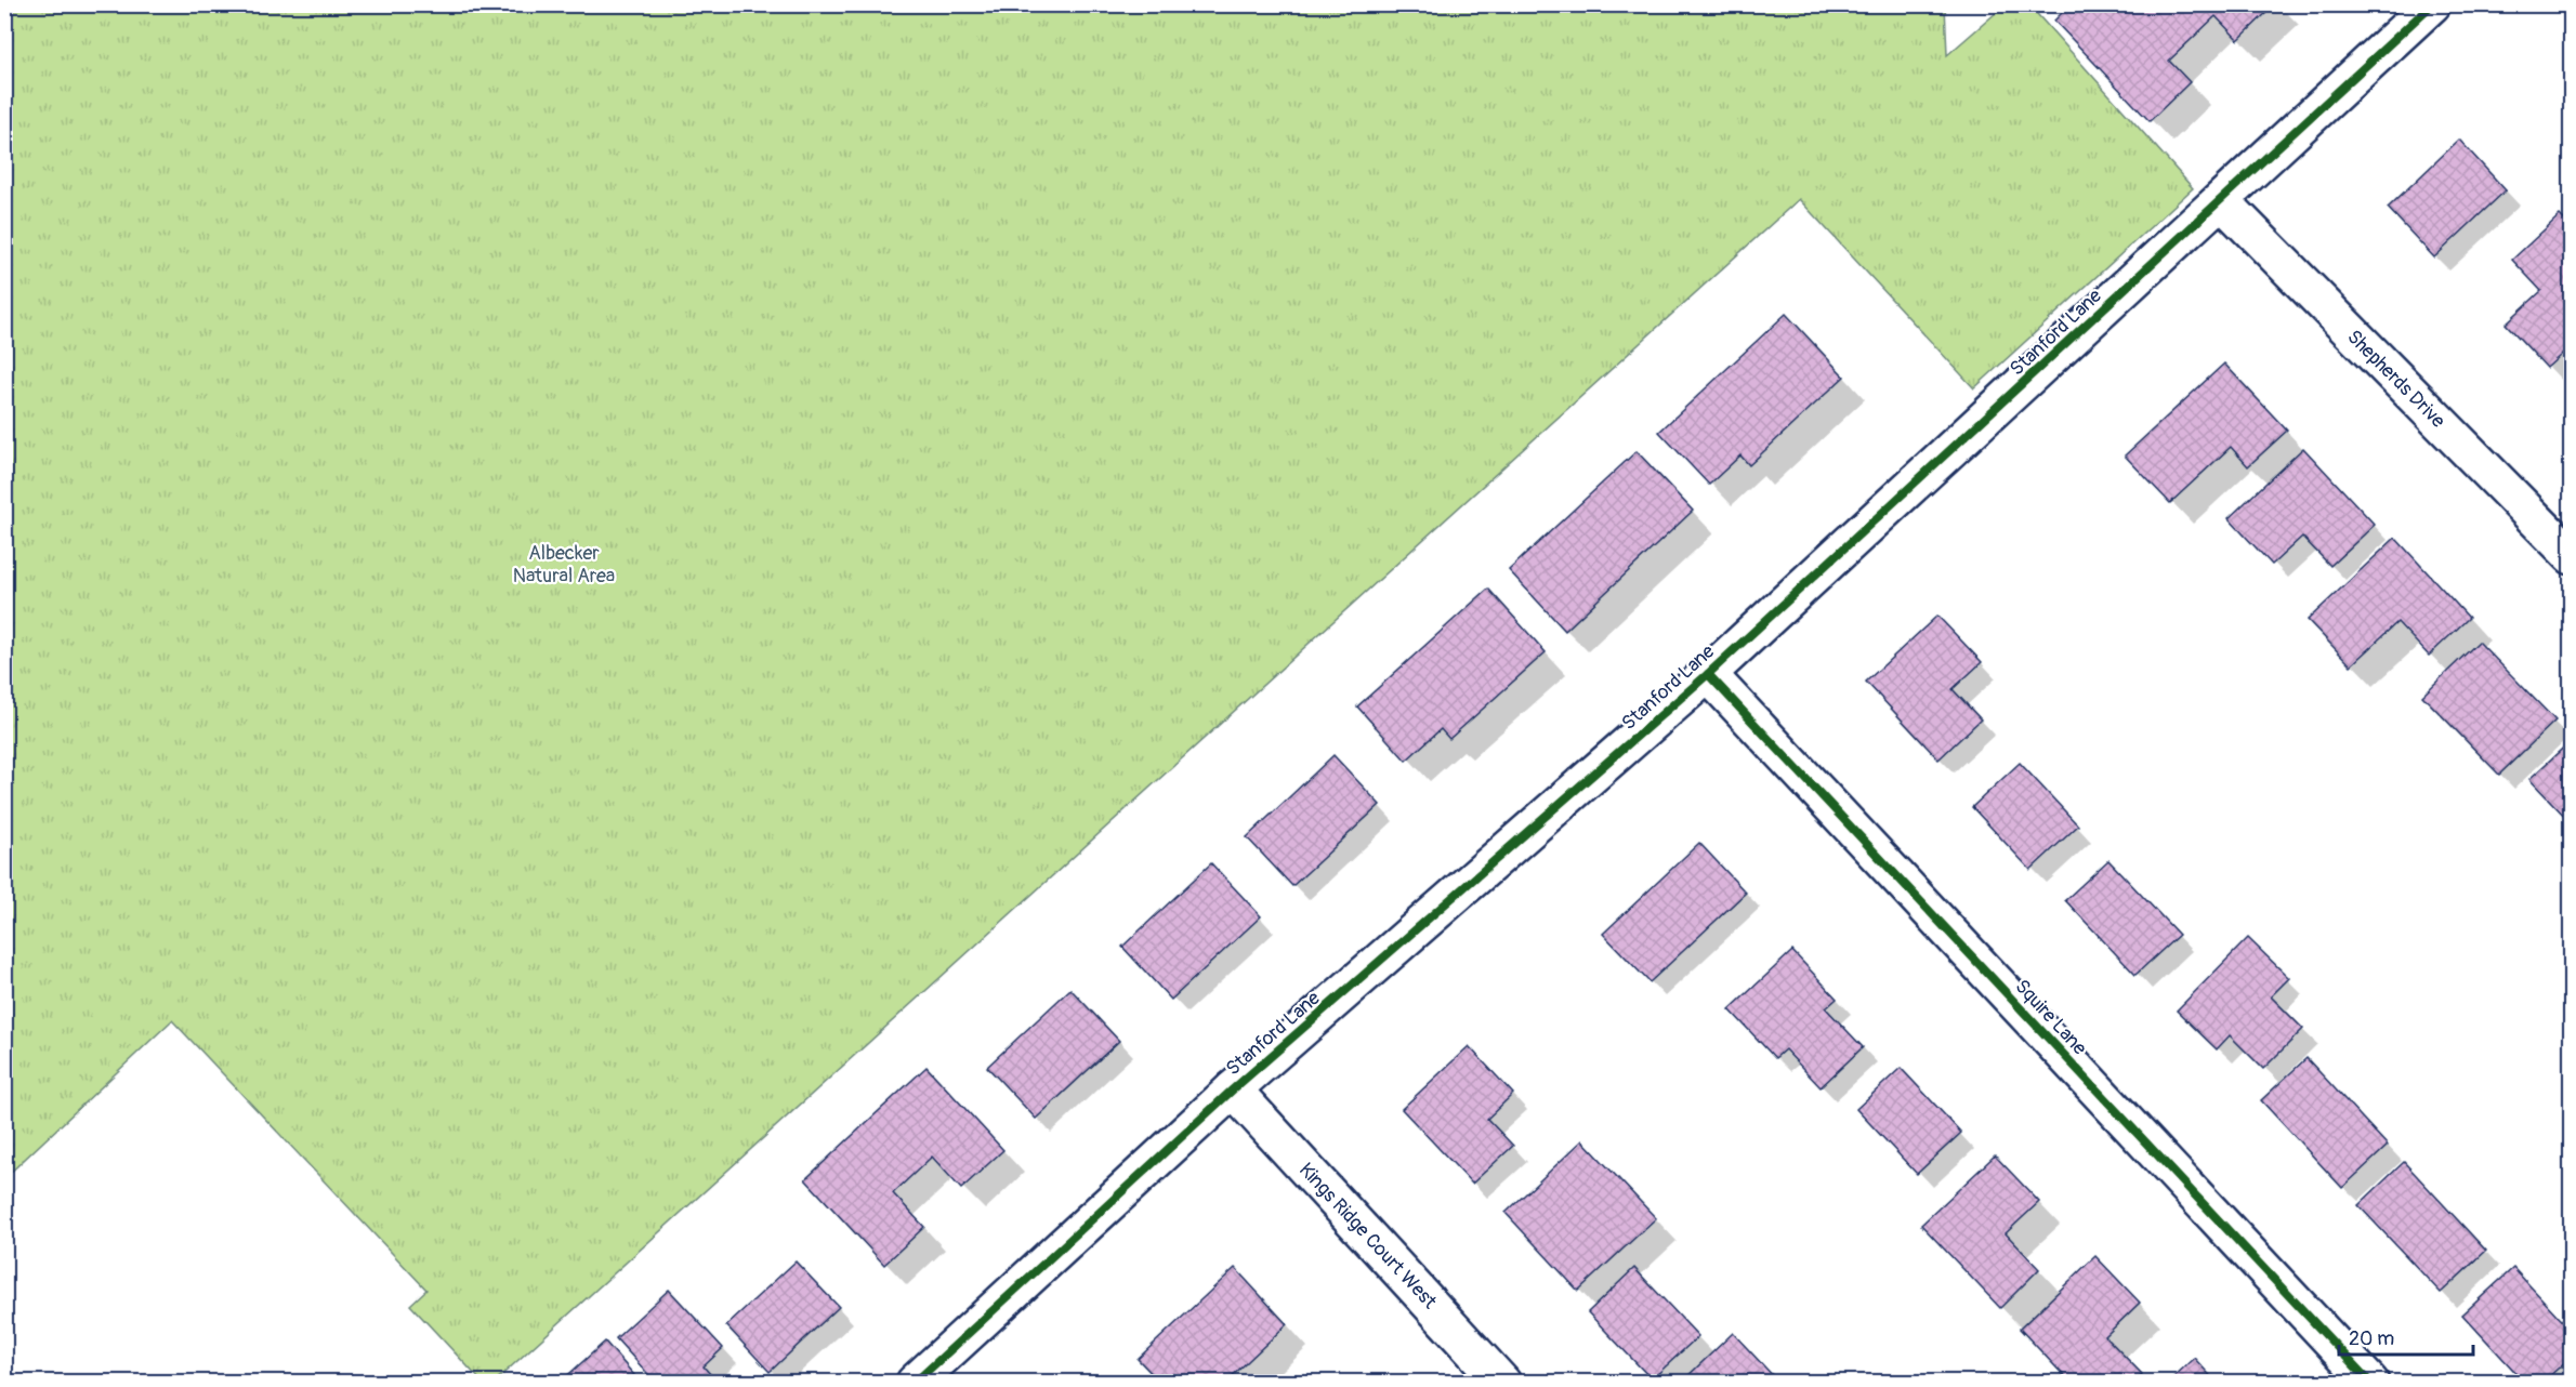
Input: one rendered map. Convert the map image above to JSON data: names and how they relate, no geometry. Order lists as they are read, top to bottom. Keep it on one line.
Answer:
{"streets":{"street":["Stanford Lane","Shepherds Drive","Squire Lane","Kings Ridge Court West"]},"crossings":[["Stanford Lane","Shepherds Drive"],["Stanford Lane","Squire Lane"],["Stanford Lane","Kings Ridge Court West"]],"parks":["Albecker Natural Area"],"scale_bar":"20 m"}
